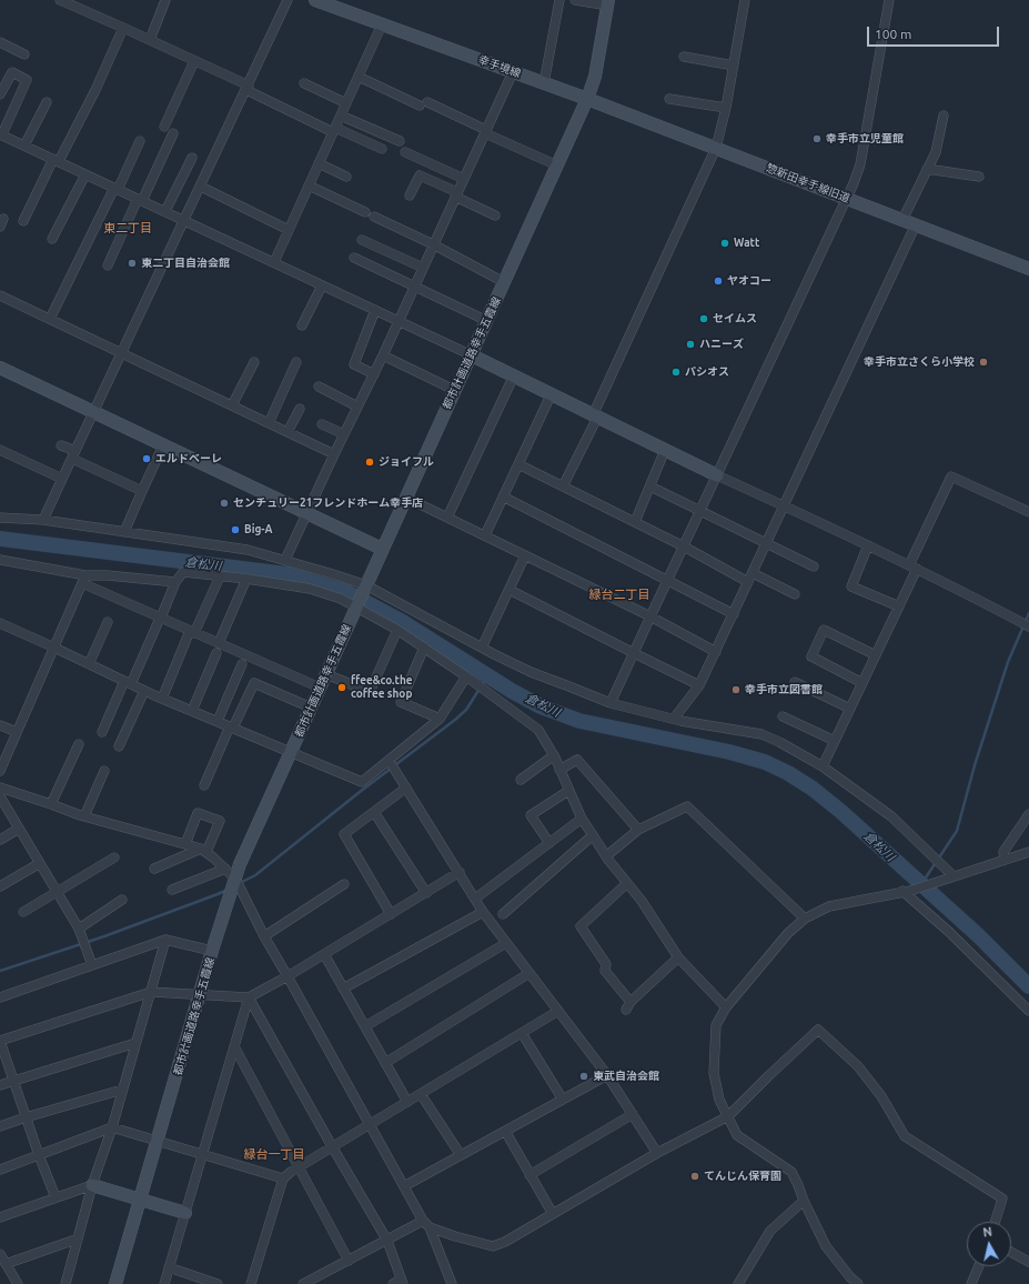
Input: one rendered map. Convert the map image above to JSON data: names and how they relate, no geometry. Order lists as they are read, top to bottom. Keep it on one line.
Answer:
{"streets":{"street":["幸手境線","惣新田幸手線旧道","都市計画道路幸手五霞線"]},"crossings":[["幸手境線","惣新田幸手線旧道"],["幸手境線","都市計画道路幸手五霞線"],["惣新田幸手線旧道","都市計画道路幸手五霞線"]],"districts":["東二丁目","緑台二丁目","緑台一丁目"],"water":["倉松川"],"places":["幸手市立児童館","Watt","東二丁目自治会館","ヤオコー","セイムス","ハニーズ","幸手市立さくら小学校","パシオス","エルドベーレ","ジョイフル","センチュリー21フレンドホーム幸手店","Big-A","ffee&co.the coffee shop","幸手市立図書館","東武自治会館","てんじん保育園"],"scale_bar":"100 m","north":"top"}
